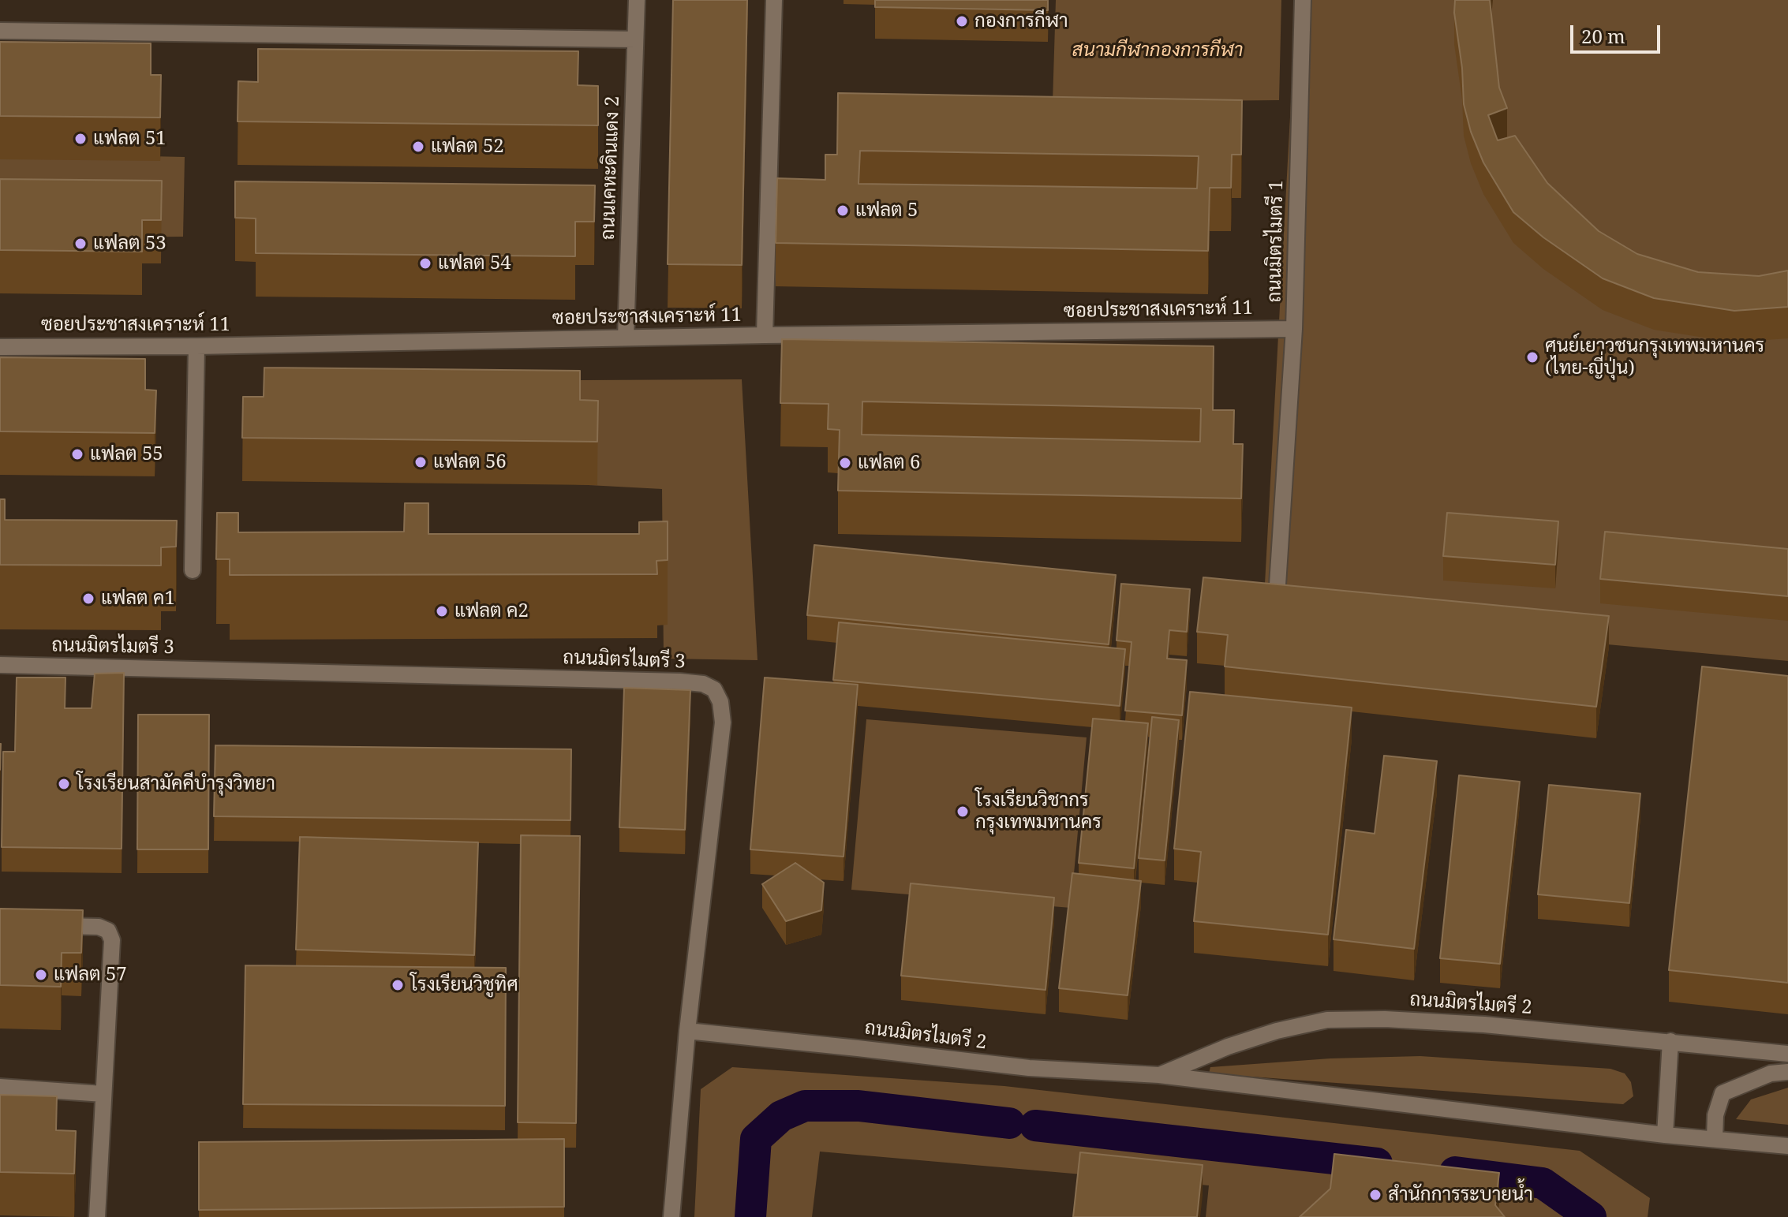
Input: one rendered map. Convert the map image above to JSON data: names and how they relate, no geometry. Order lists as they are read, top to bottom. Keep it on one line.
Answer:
{"streets":{"street":["ถนนเคหะดินแดง 2","ถนนมิตรไมตรี 1","ซอยประชาสงเคราะห์ 11","ถนนมิตรไมตรี 3","ถนนมิตรไมตรี 2"]},"crossings":[["ถนนเคหะดินแดง 2","ซอยประชาสงเคราะห์ 11"],["ถนนมิตรไมตรี 1","ซอยประชาสงเคราะห์ 11"],["ถนนมิตรไมตรี 3","ถนนมิตรไมตรี 2"]],"parks":["สนามกีฬากองการกีฬา"],"places":["กองการกีฬา","แฟลต 51","แฟลต 52","แฟลต 5","แฟลต 53","แฟลต 54","ศูนย์เยาวชนกรุงเทพมหานคร (ไทย-ญี่ปุ่น)","แฟลต 55","แฟลต 56","แฟลต 6","แฟลต ค1","แฟลต ค2","โรงเรียนสามัคคีบํารุงวิทยา","โรงเรียนวิชากร กรุงเทพมหานคร","แฟลต 57","โรงเรียนวิชูทิศ","สำนักการระบายน้ำ"],"scale_bar":"20 m"}
